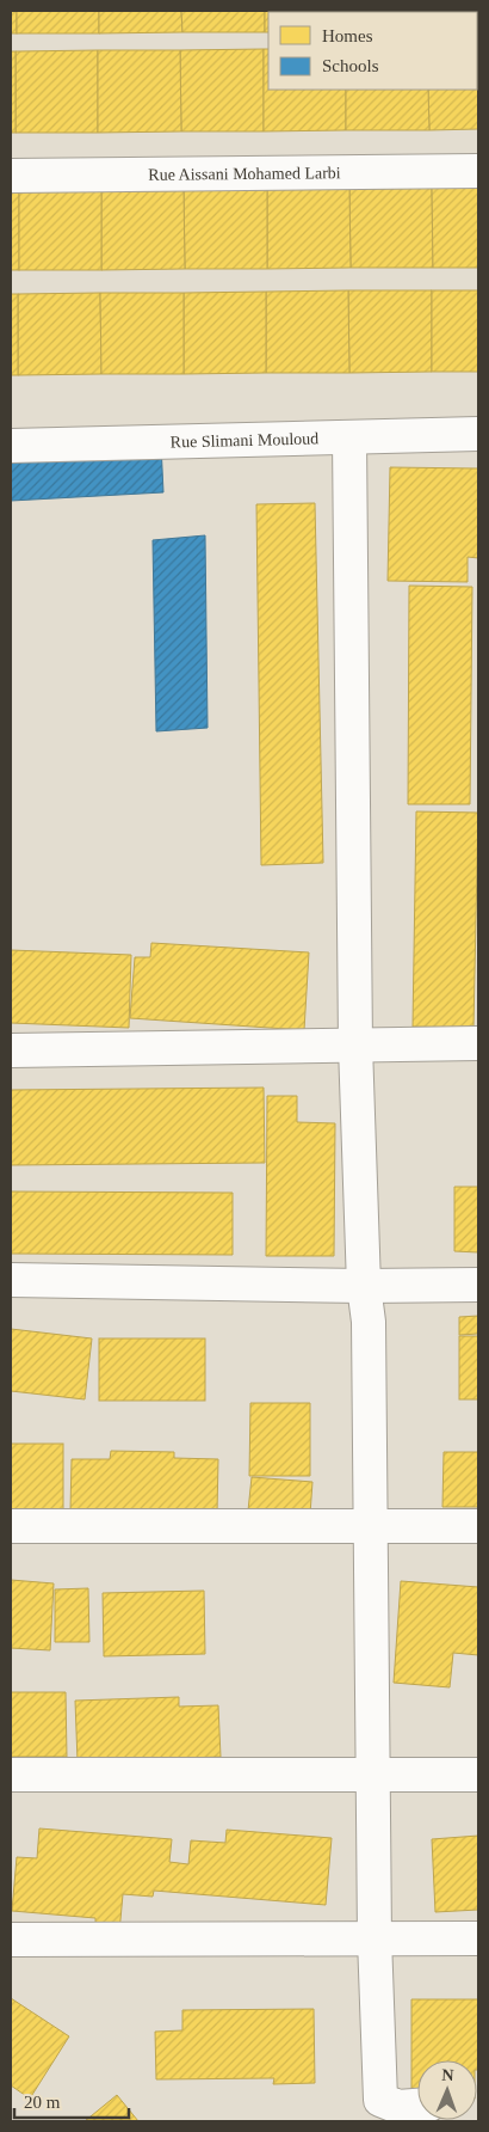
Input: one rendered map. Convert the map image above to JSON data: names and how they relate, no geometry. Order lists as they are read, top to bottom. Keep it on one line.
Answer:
{"streets":{"street":["Rue Aissani Mohamed Larbi","Rue Slimani Mouloud"]},"legend":["Homes","Schools"],"scale_bar":"20 m","north":"top"}
